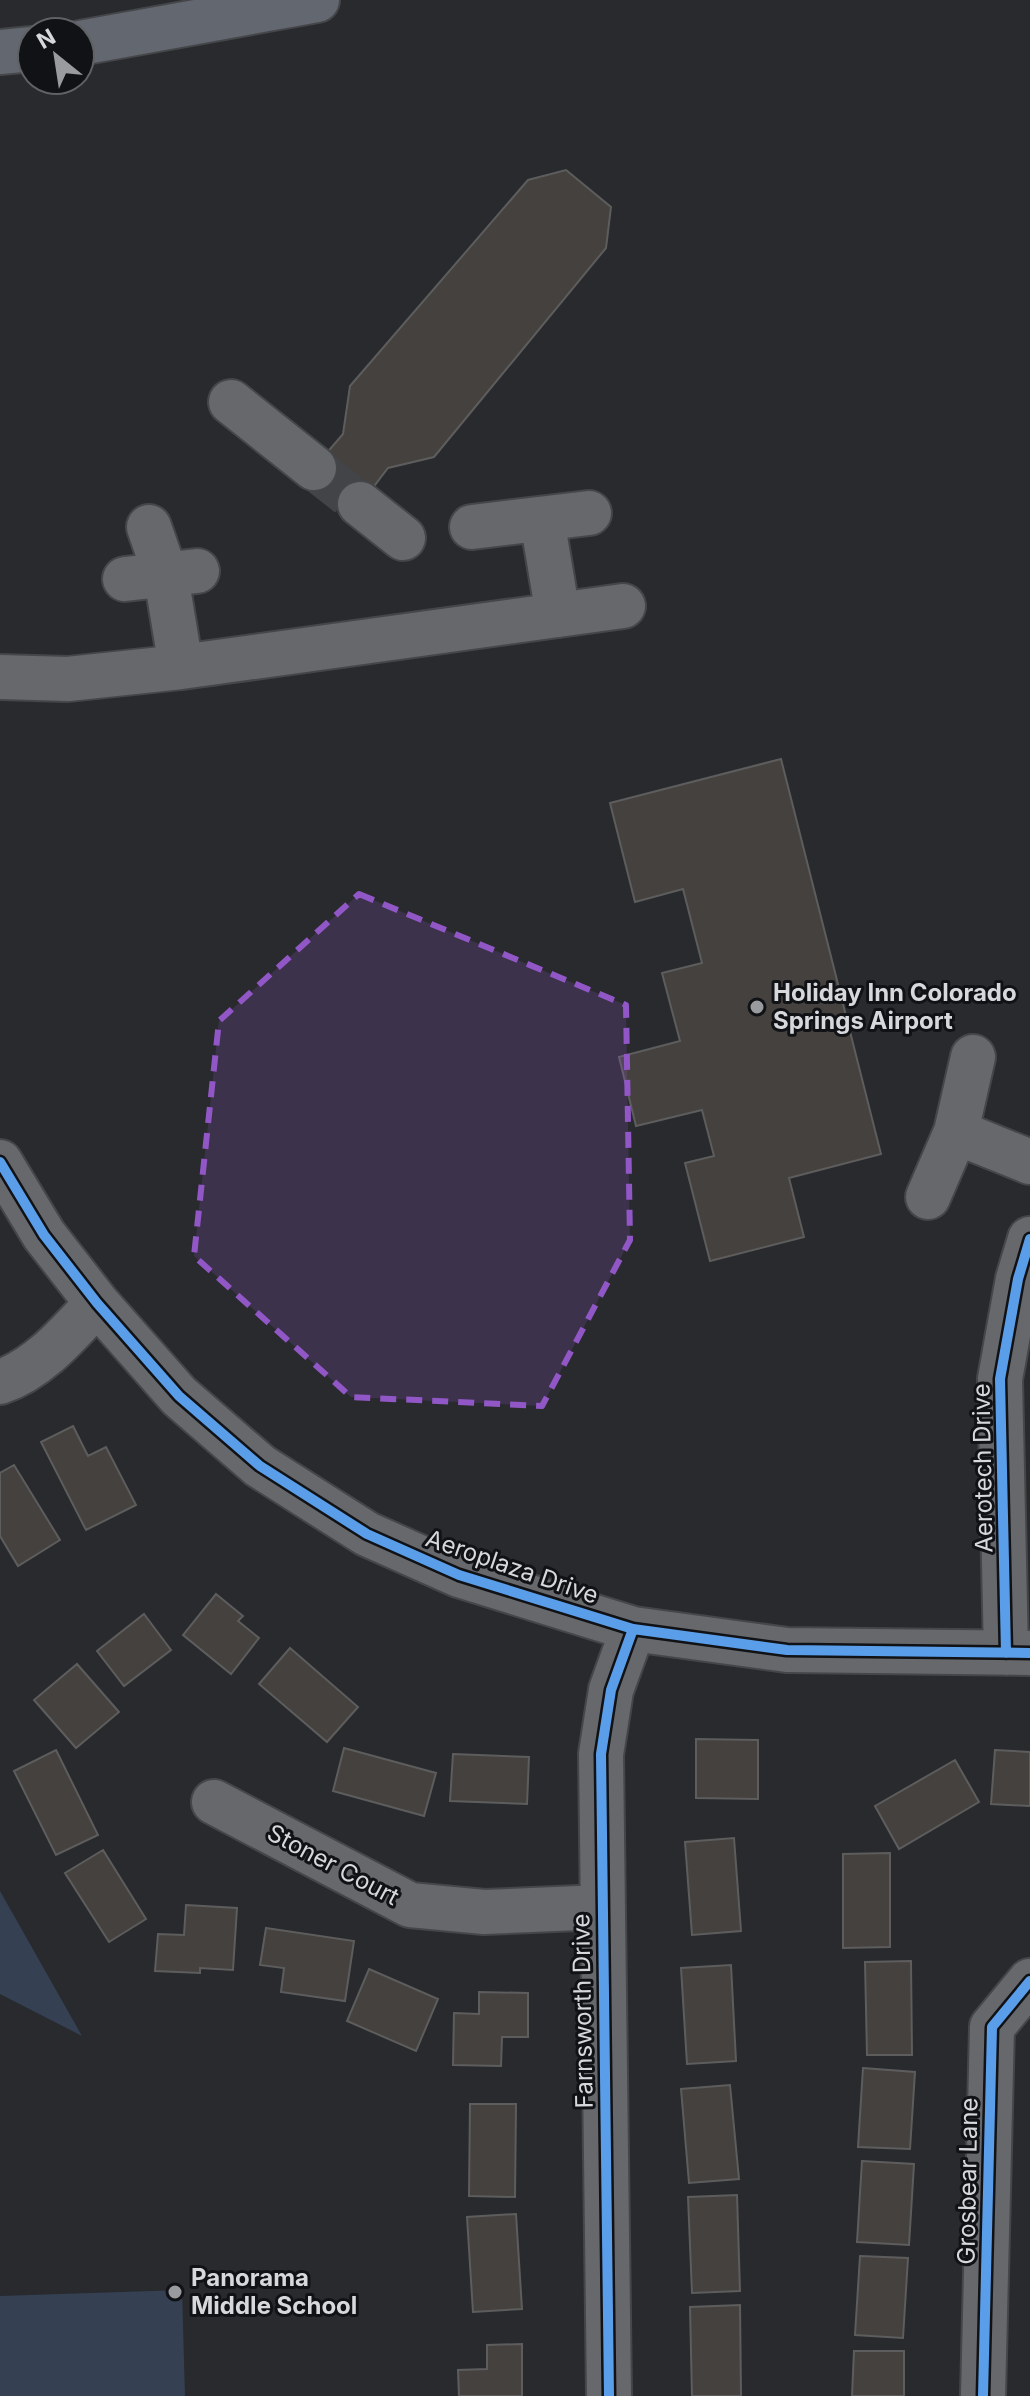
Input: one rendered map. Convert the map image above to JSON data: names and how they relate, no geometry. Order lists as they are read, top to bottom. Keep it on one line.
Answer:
{"streets":{"street":["Aerotech Drive","Aeroplaza Drive","Stoner Court","Farnsworth Drive","Grosbear Lane"]},"crossings":[["Aerotech Drive","Aeroplaza Drive"],["Aeroplaza Drive","Farnsworth Drive"],["Stoner Court","Farnsworth Drive"]],"places":["Holiday Inn Colorado Springs Airport","Panorama Middle School"],"north":"top left"}
